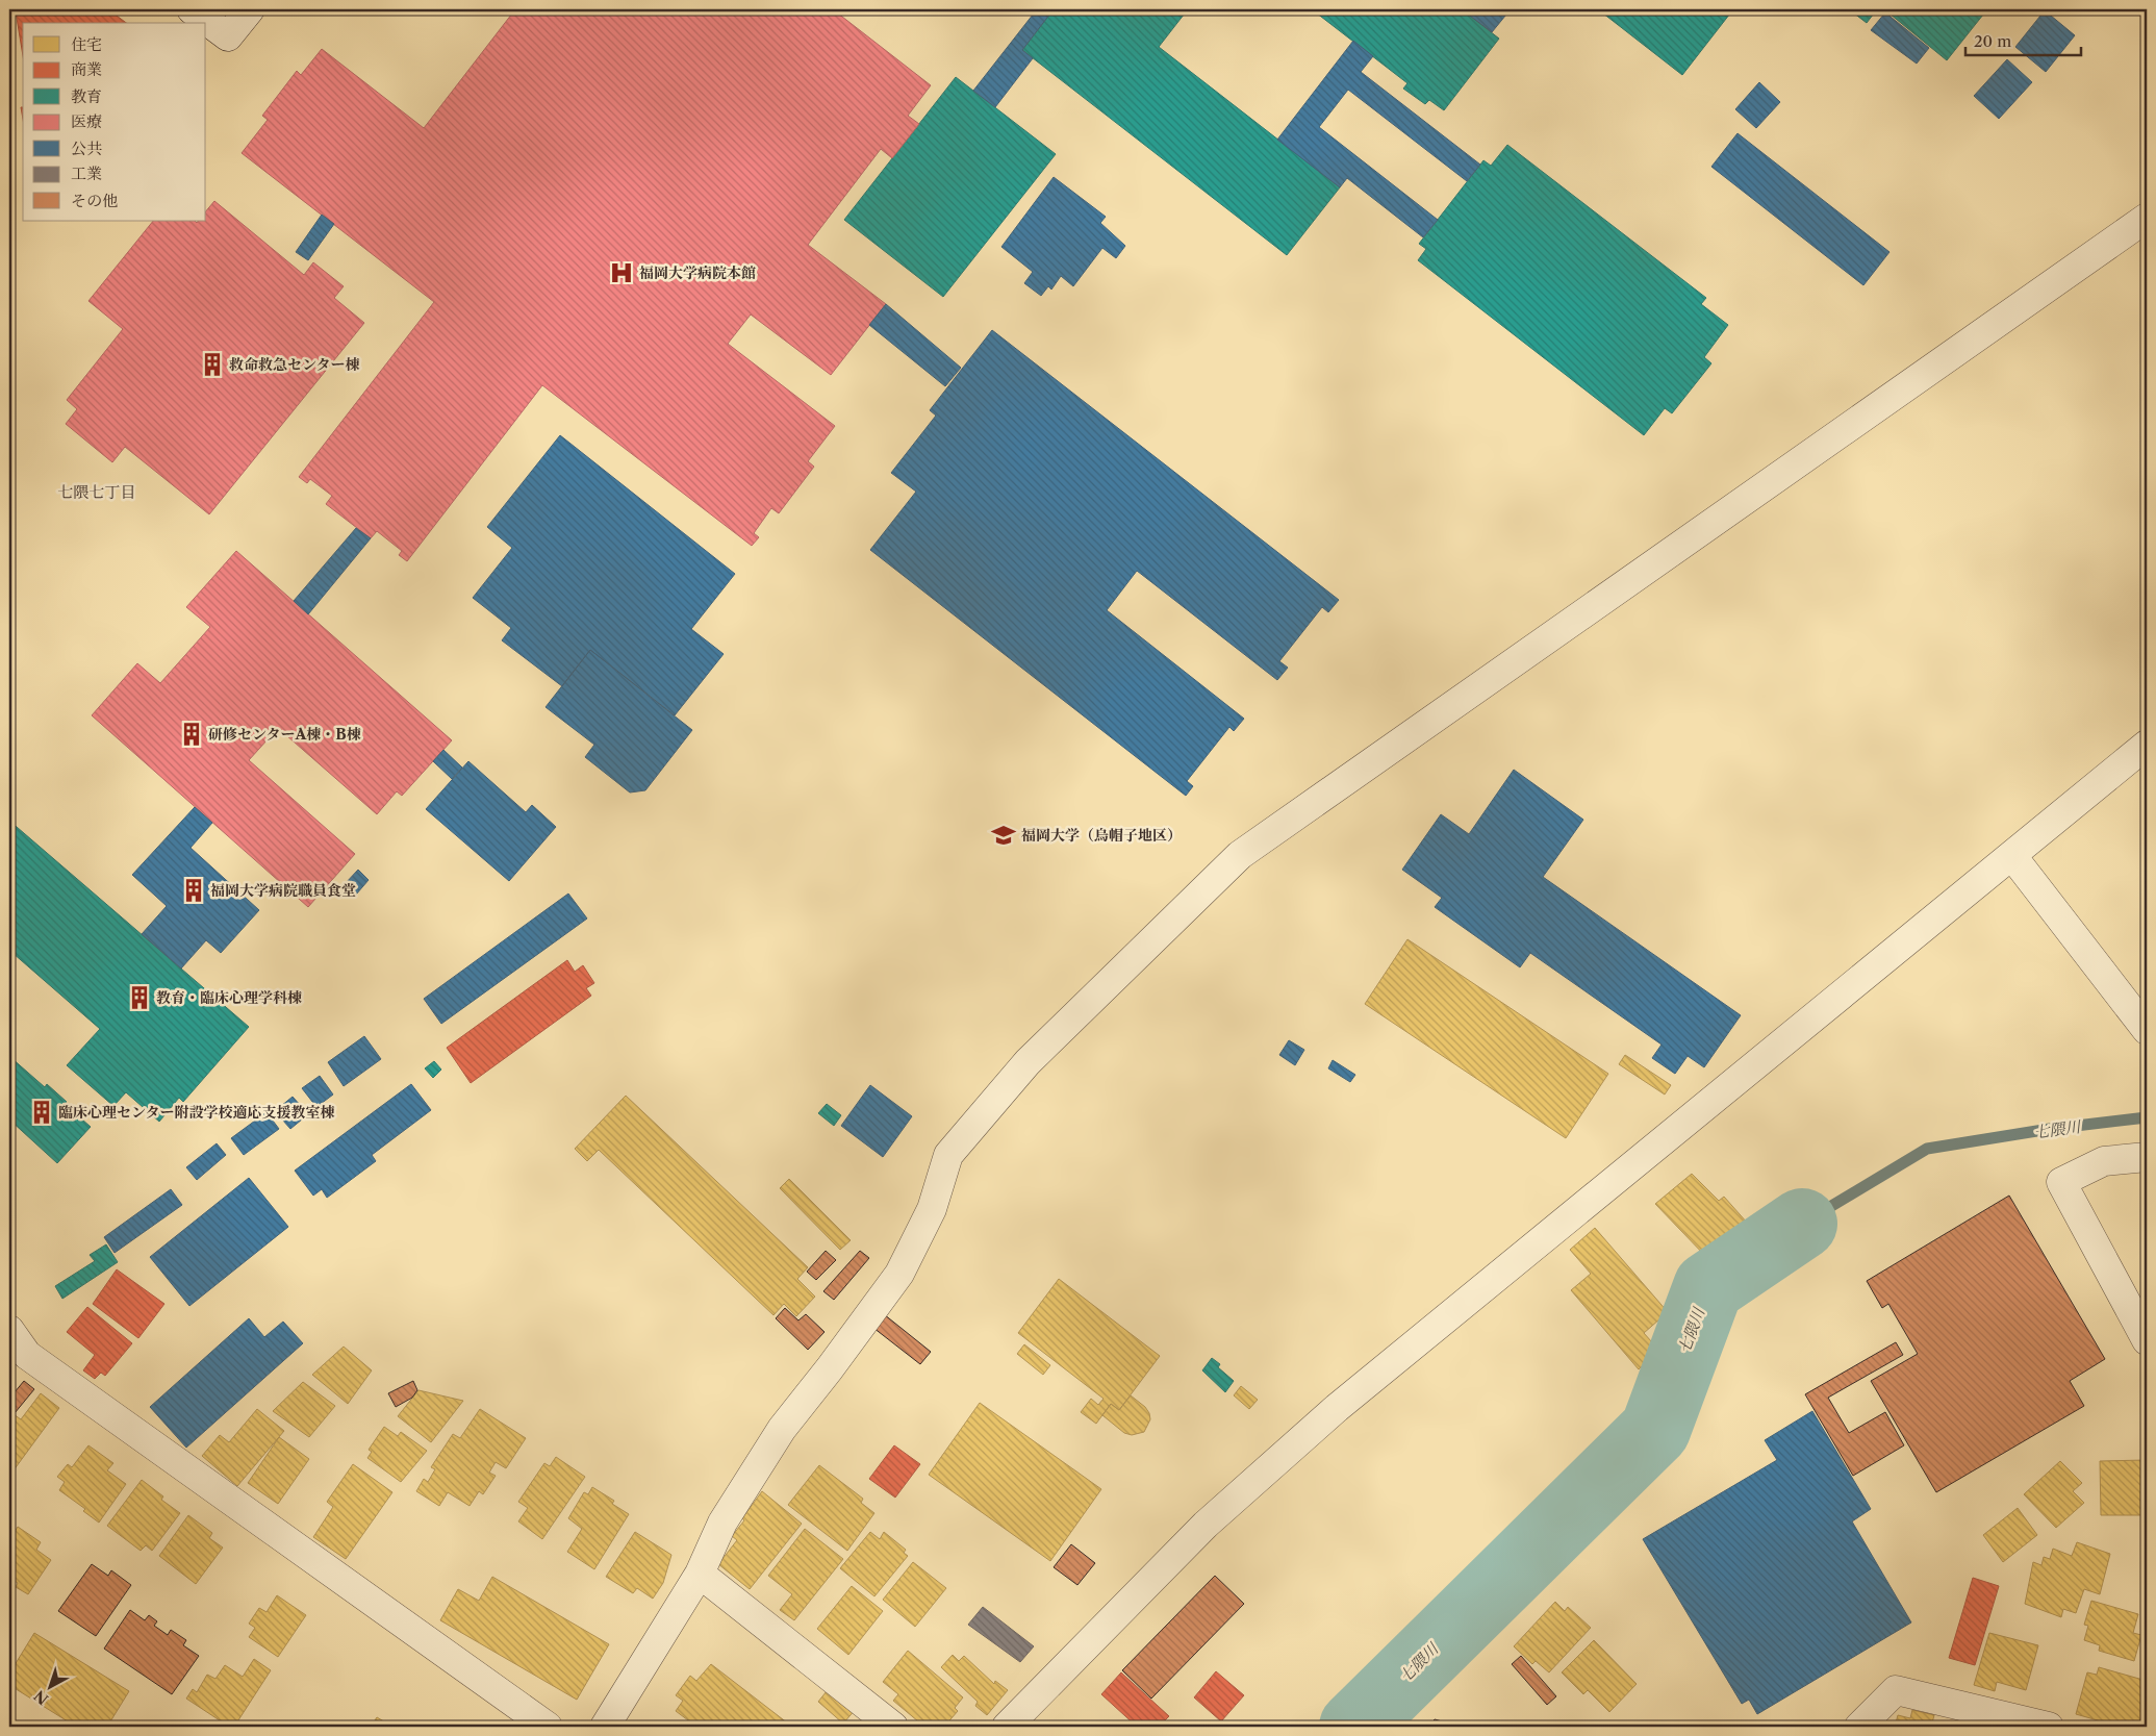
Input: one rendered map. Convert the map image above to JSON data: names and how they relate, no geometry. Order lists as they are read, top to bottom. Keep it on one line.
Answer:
{"districts":["七隈七丁目"],"water":["七隈川"],"places":{"hospital":["福岡大学病院本館"],"building":["救命救急センター棟","研修センターA棟・B棟","福岡大学病院職員食堂","教育・臨床心理学科棟","臨床心理センター附設学校適応支援教室棟"],"school or university":["福岡大学（烏帽子地区）"]},"legend":["住宅","商業","教育","医療","公共","工業","その他"],"scale_bar":"20 m","north":"bottom left"}
